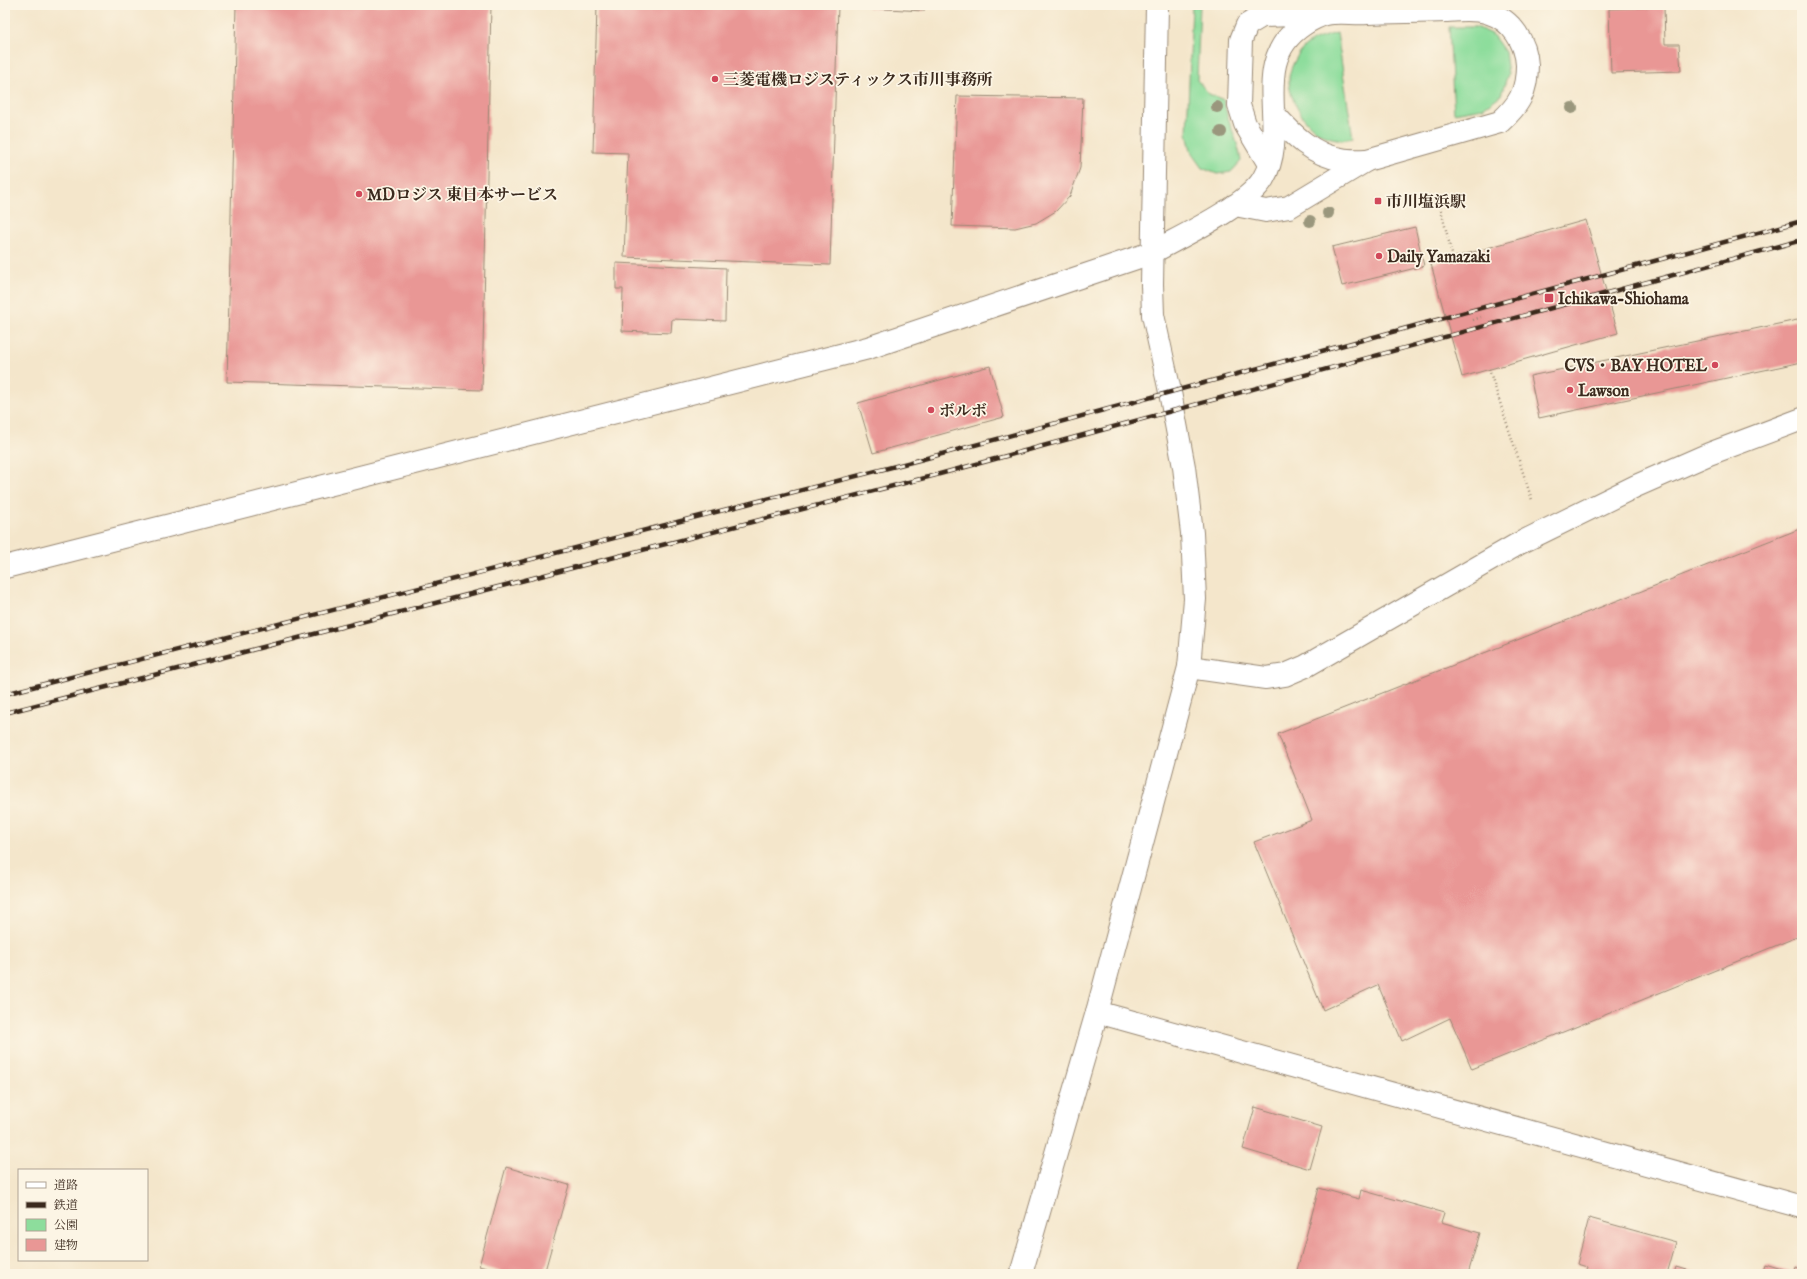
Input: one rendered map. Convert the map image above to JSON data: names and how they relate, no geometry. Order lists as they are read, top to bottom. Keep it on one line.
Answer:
{"places":{"other":["三菱電機ロジスティックス市川事務所","MDロジス 東日本サービス","Daily Yamazaki","CVS・BAY HOTEL","Lawson","ボルボ"],"transit":["市川塩浜駅","Ichikawa-Shiohama"]},"legend":["道路","鉄道","公園","建物"]}
